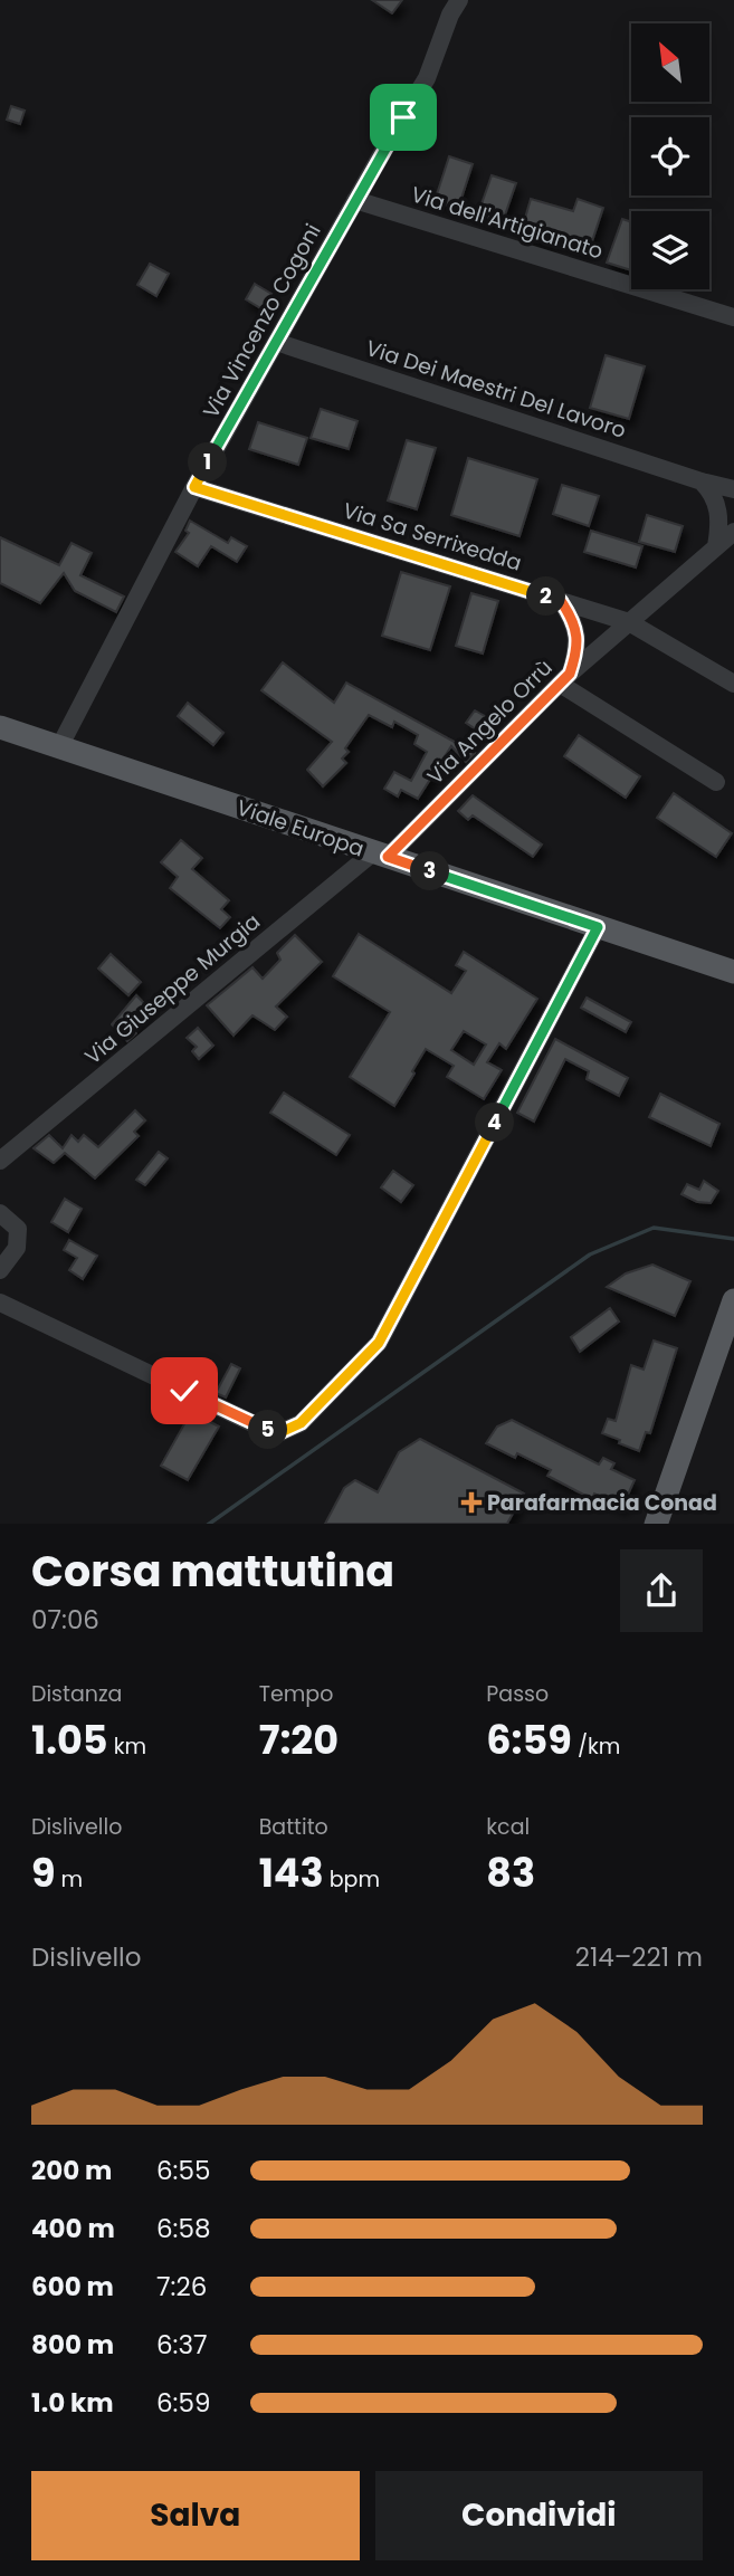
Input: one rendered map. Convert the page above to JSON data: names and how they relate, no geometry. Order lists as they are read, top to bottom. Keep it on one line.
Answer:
{"streets":{"main road":["Viale Europa"],"street":["Via dell'Artigianato","Via Vincenzo Cogoni","Via Dei Maestri Del Lavoro","Via Sa Serrixedda","Via Angelo Orrù","Via Giuseppe Murgia"]},"crossings":[["Via dell'Artigianato","Via Vincenzo Cogoni"],["Via Vincenzo Cogoni","Via Dei Maestri Del Lavoro"],["Via Vincenzo Cogoni","Via Sa Serrixedda"],["Via Vincenzo Cogoni","Viale Europa"],["Via Sa Serrixedda","Via Angelo Orrù"],["Via Angelo Orrù","Viale Europa"],["Via Angelo Orrù","Via Giuseppe Murgia"],["Viale Europa","Via Giuseppe Murgia"]],"places":{"health":["Parafarmacia Conad"]},"north":"top left","page":{"pins":["1","2","3","4","5"],"heading":["Corsa mattutina","07:06"],"stats":[["Distanza","1.05 km"],["Tempo","7:20"],["Passo","6:59 /km"],["Dislivello","9 m"],["Battito","143 bpm"],["kcal","83"]],"chart":["Dislivello","214–221 m"],"list":[{"name":"200 m","note":"6:55"},{"name":"400 m","note":"6:58"},{"name":"600 m","note":"7:26"},{"name":"800 m","note":"6:37"},{"name":"1.0 km","note":"6:59"}],"buttons":["Salva","Condividi"]}}
